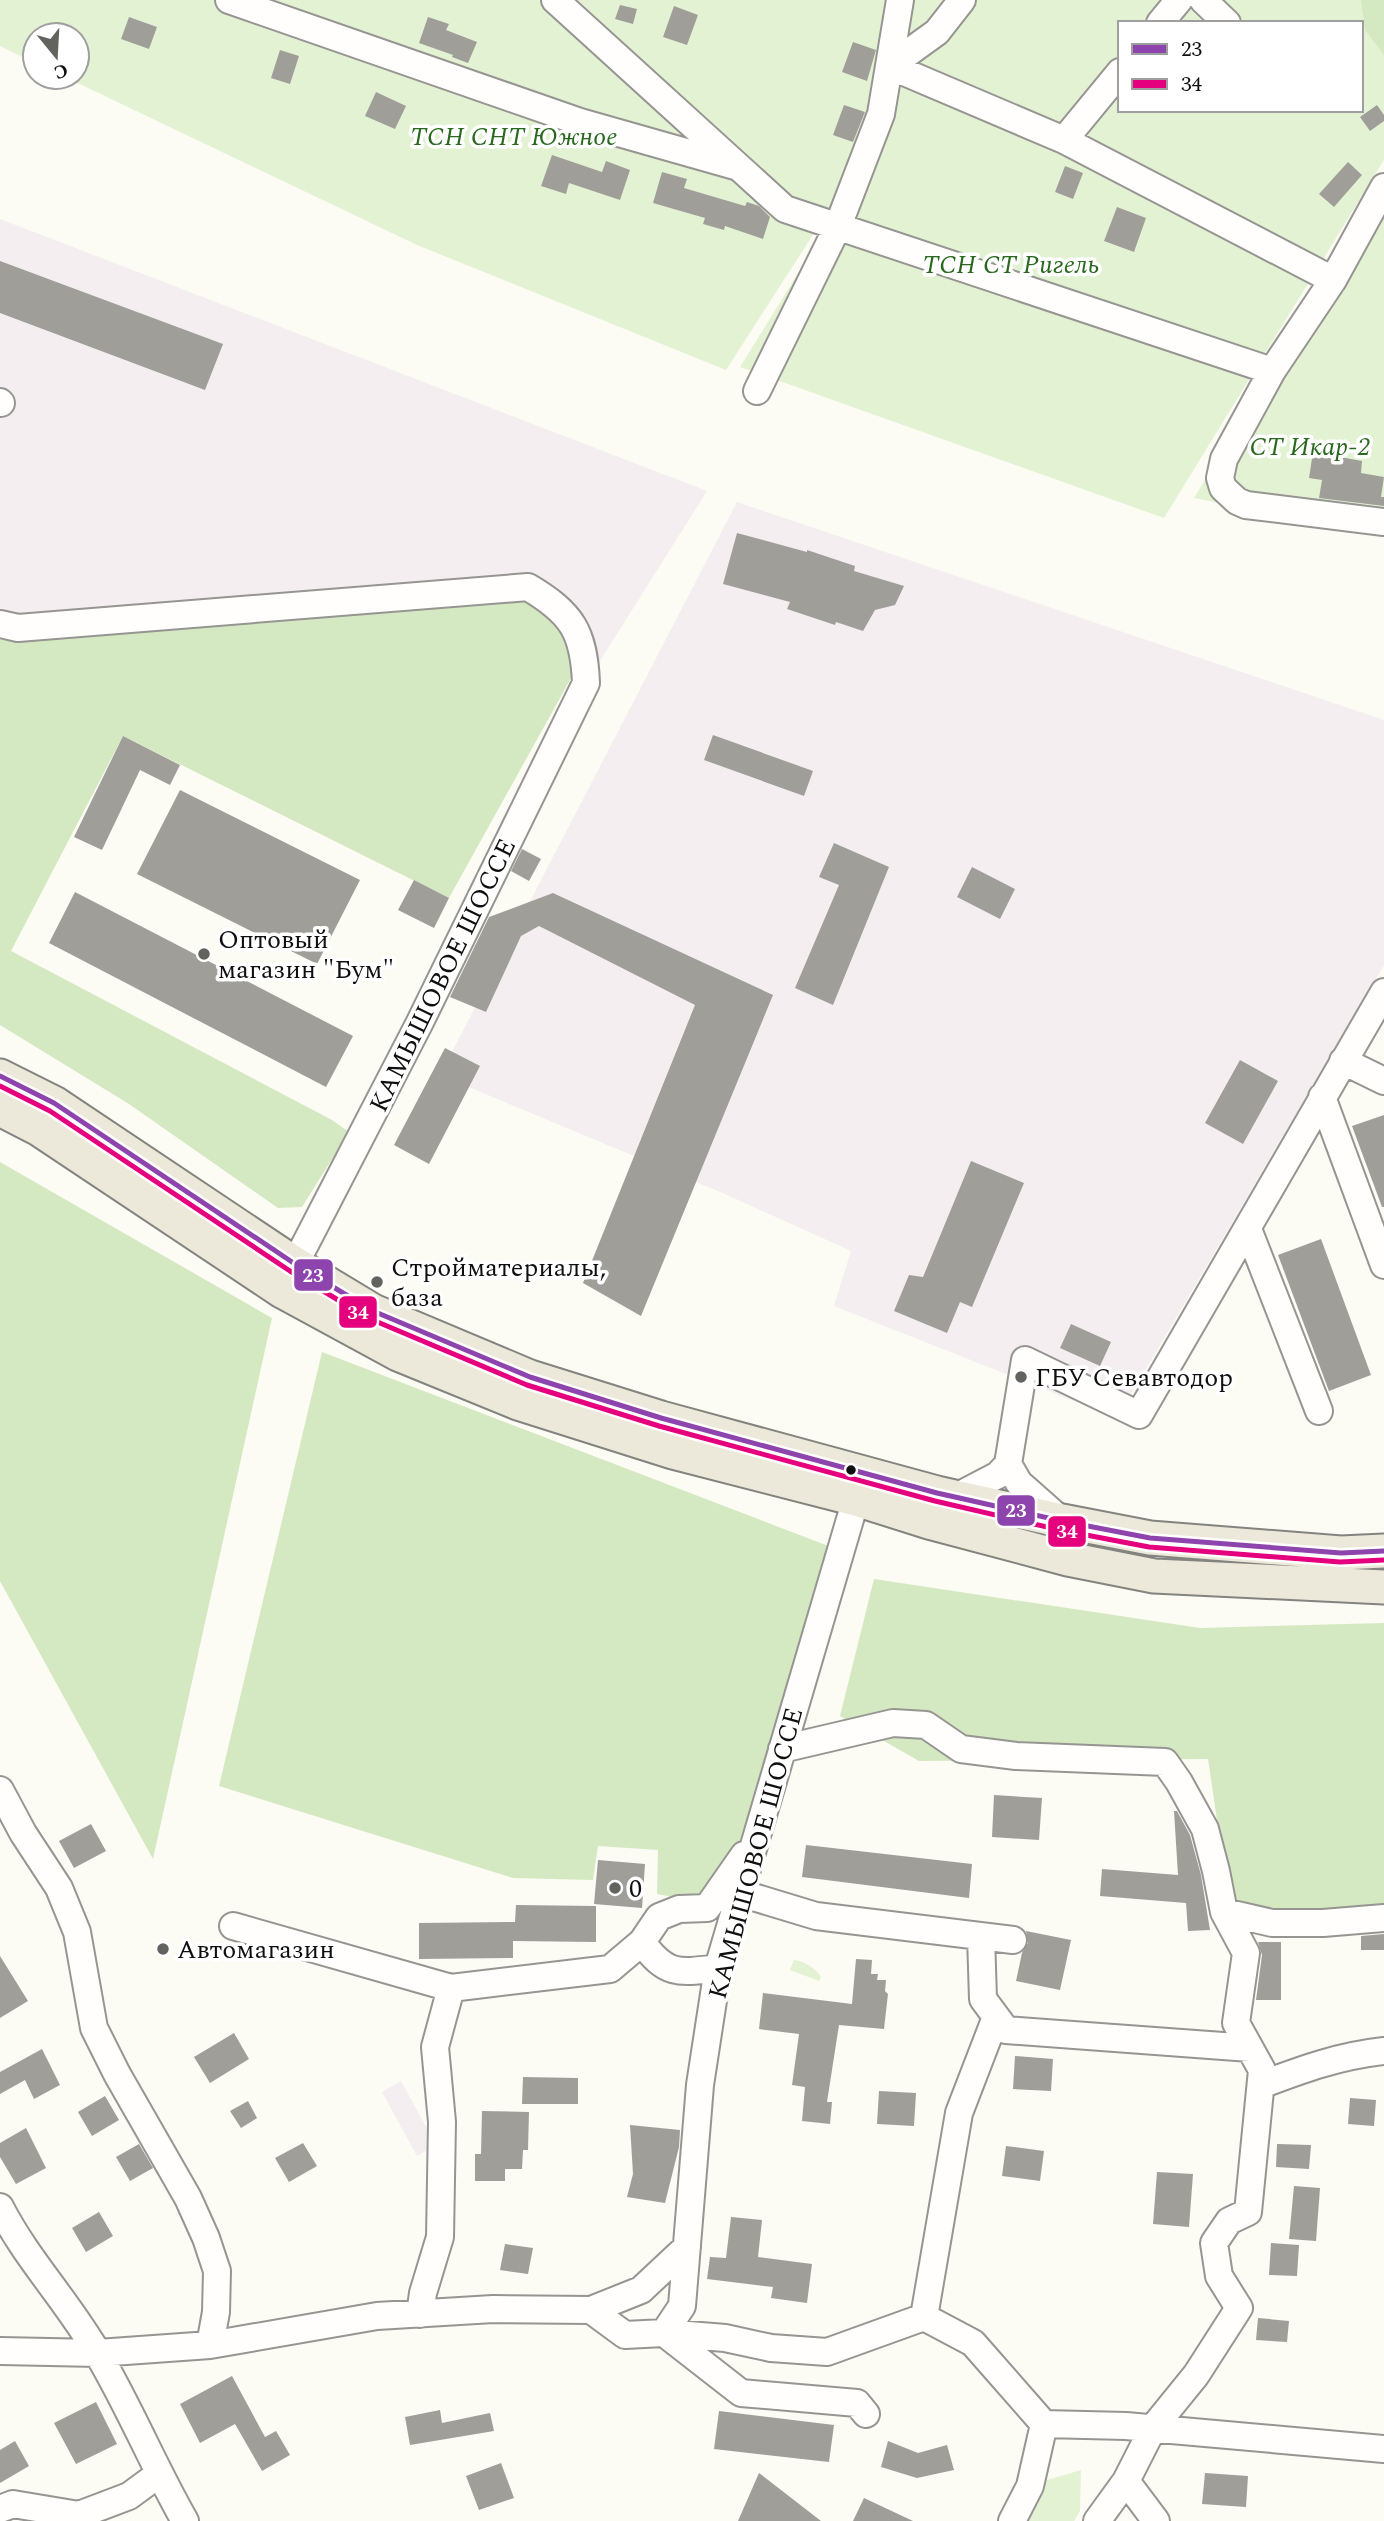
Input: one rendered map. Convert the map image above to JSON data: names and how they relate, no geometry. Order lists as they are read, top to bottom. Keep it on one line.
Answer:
{"streets":{"street":["КАМЫШОВОЕ ШОССЕ"]},"parks":["ТСН СНТ Южное","ТСН СТ Ригель","СТ Икар-2"],"places":["Оптовый магазин \"Бум\"","Стройматериалы, база","ГБУ Севавтодор","0","Автомагазин"],"lines":["transit line 23","transit line 34"],"legend":["23","34"],"north":"bottom"}
